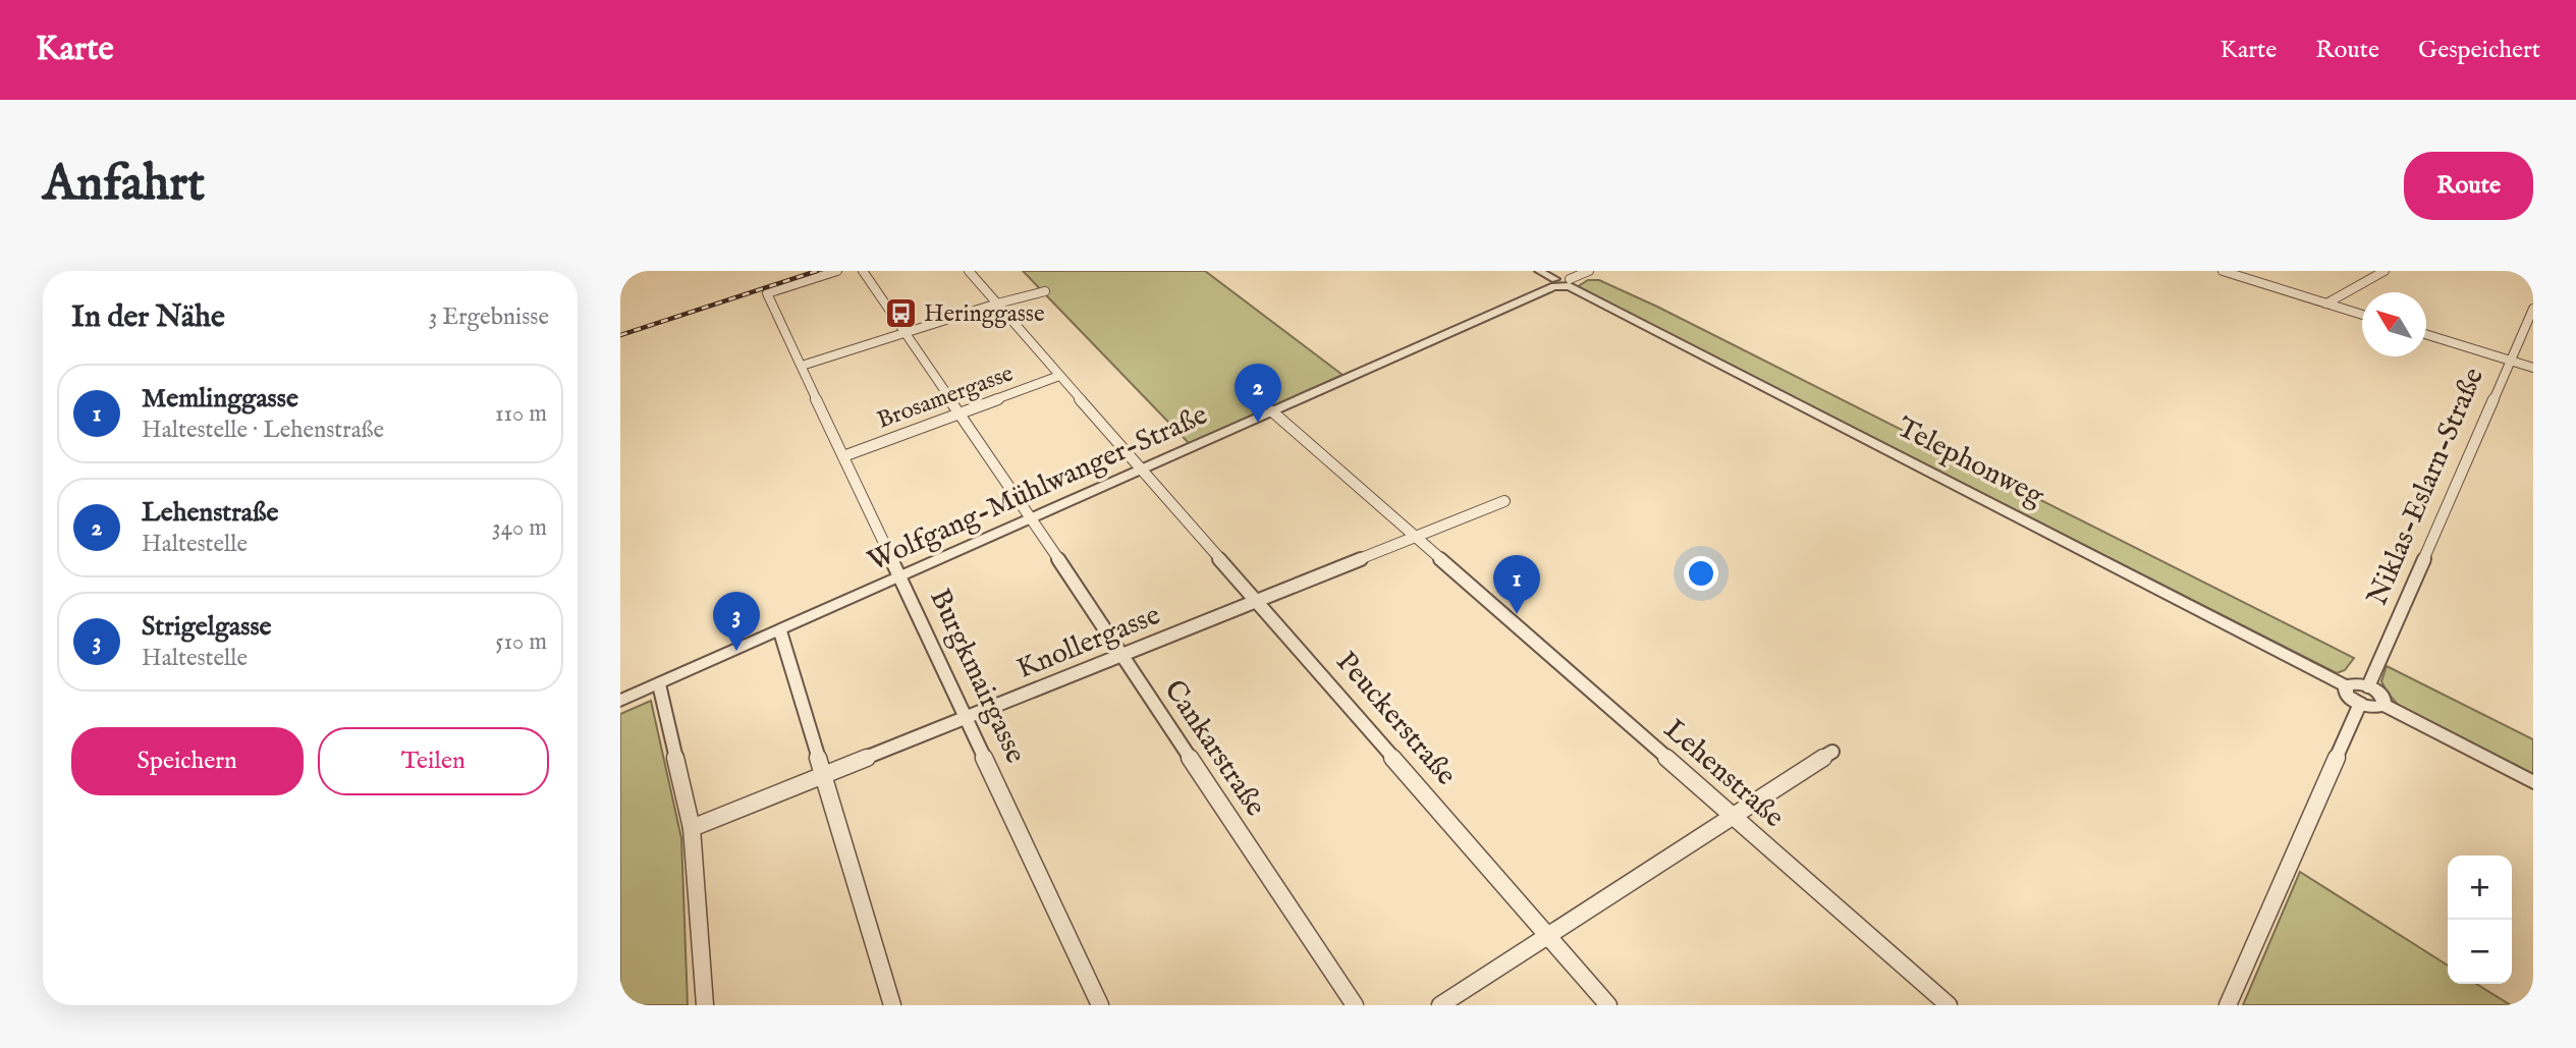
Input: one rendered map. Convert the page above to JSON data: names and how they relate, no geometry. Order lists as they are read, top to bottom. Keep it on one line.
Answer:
{"streets":{"street":["Brosamergasse","Telephonweg","Niklas-Eslarn-Straße","Wolfgang-Mühlwanger-Straße","Knollergasse","Burgkmairgasse","Peuckerstraße","Cankarstraße","Lehenstraße"]},"crossings":[["Brosamergasse","Burgkmairgasse"],["Brosamergasse","Peuckerstraße"],["Brosamergasse","Cankarstraße"],["Wolfgang-Mühlwanger-Straße","Burgkmairgasse"],["Wolfgang-Mühlwanger-Straße","Peuckerstraße"],["Wolfgang-Mühlwanger-Straße","Cankarstraße"],["Wolfgang-Mühlwanger-Straße","Lehenstraße"],["Knollergasse","Burgkmairgasse"],["Knollergasse","Peuckerstraße"],["Knollergasse","Cankarstraße"],["Knollergasse","Lehenstraße"]],"places":{"bus stop":["Heringgasse"]},"north":"top left","page":{"header":"Karte","nav":["Karte","Route","Gespeichert"],"buttons":["Route",["Speichern","Teilen"]],"title":"Anfahrt","heading":["In der Nähe","3 Ergebnisse"],"list":[{"mark":"1","name":"Memlinggasse","note":"Haltestelle · Lehenstraße","value":"110 m"},{"mark":"2","name":"Lehenstraße","note":"Haltestelle","value":"340 m"},{"mark":"3","name":"Strigelgasse","note":"Haltestelle","value":"510 m"}],"pins":["2","1","3"],"map_buttons":["+","−"]}}
